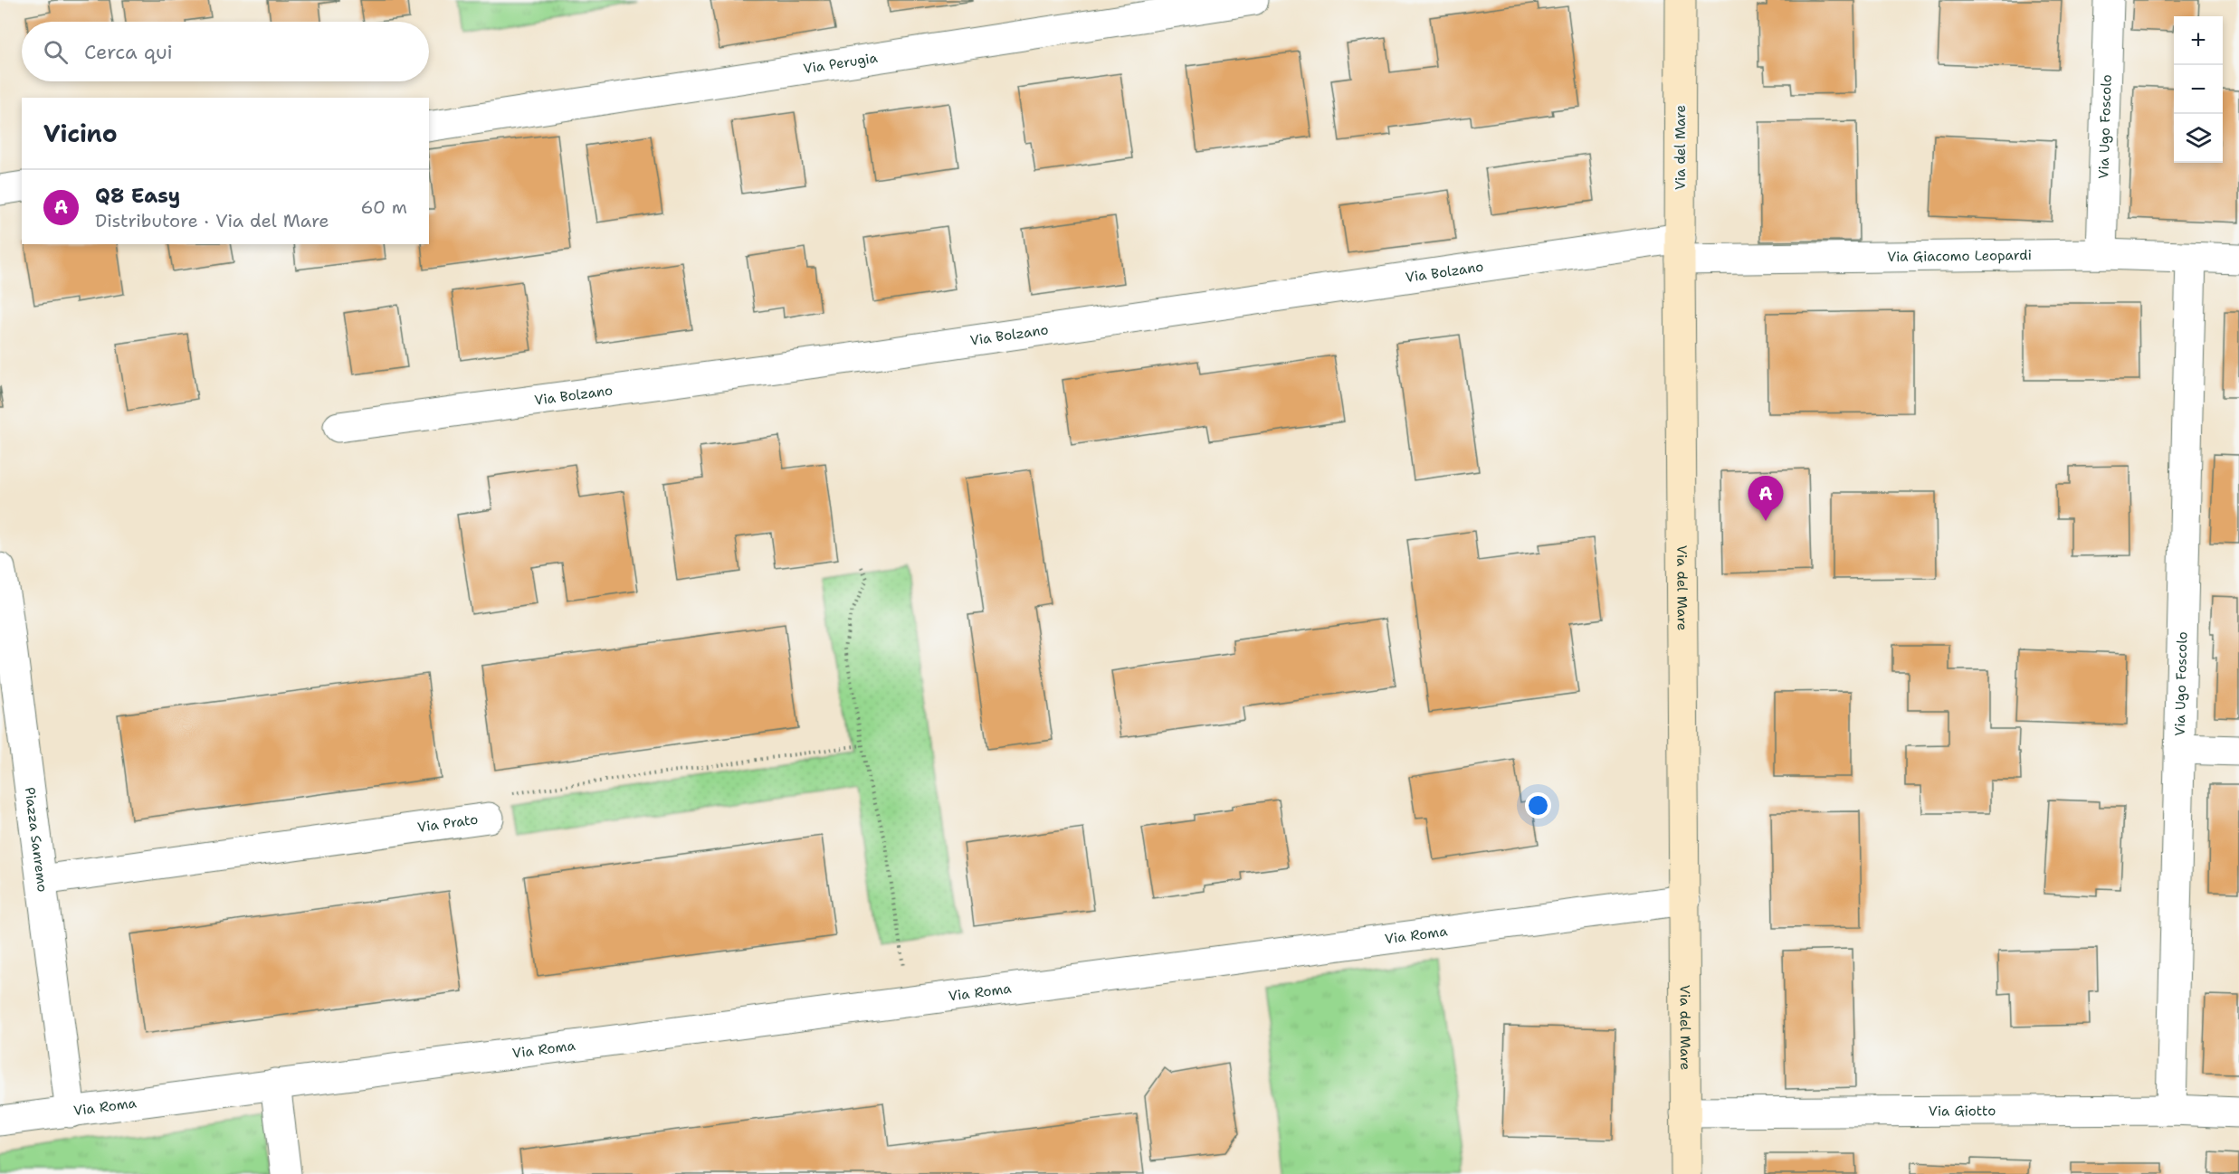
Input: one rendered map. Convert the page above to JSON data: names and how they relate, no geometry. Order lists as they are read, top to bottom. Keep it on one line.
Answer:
{"streets":{"main road":["Via del Mare"],"street":["Via Perugia","Via Ugo Foscolo","Via Giacomo Leopardi","Via Bolzano","Via Prato","Piazza Sanremo","Via Roma","Via Giotto"]},"crossings":[["Via Ugo Foscolo","Via Giacomo Leopardi"],["Via Ugo Foscolo","Via Giotto"],["Via del Mare","Via Giacomo Leopardi"],["Via del Mare","Via Bolzano"],["Via del Mare","Via Roma"],["Via del Mare","Via Giotto"],["Via Giacomo Leopardi","Via Bolzano"],["Via Prato","Piazza Sanremo"],["Piazza Sanremo","Via Roma"]],"page":{"map_buttons":["+","−"],"search":"Cerca qui","heading":"Vicino","list":[{"mark":"A","name":"Q8 Easy","note":"Distributore · Via del Mare","value":"60 m"}],"pins":"A"}}
